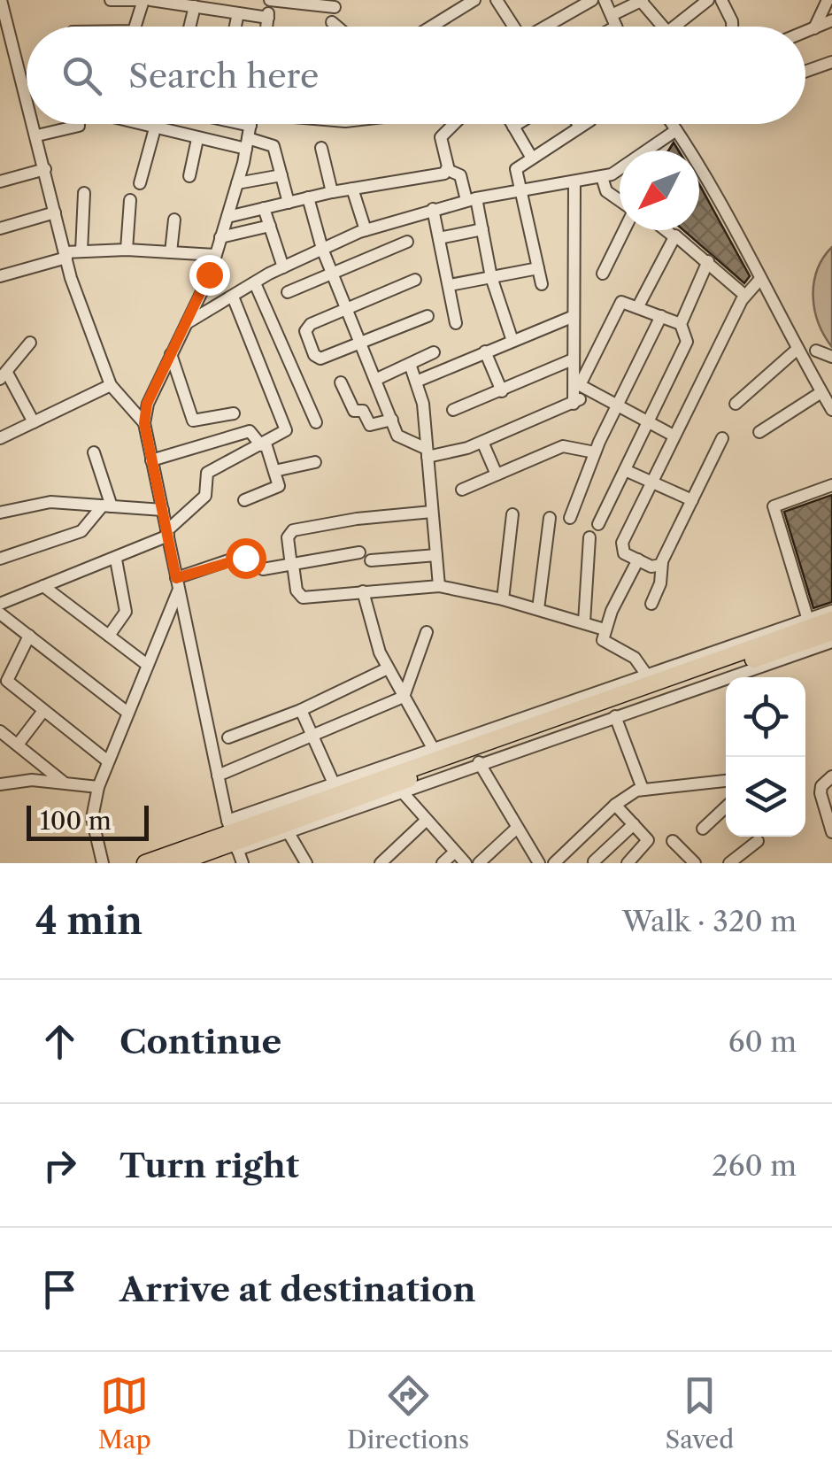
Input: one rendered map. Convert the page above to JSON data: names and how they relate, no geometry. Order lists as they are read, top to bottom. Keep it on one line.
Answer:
{"scale_bar":"100 m","north":"bottom left","page":{"search":"Search here","scale":"100 m","heading":["4 min","Walk · 320 m"],"list":[["Continue","60 m"],["Turn right","260 m"],"Arrive at destination"],"nav":["Map","Directions","Saved"]}}
